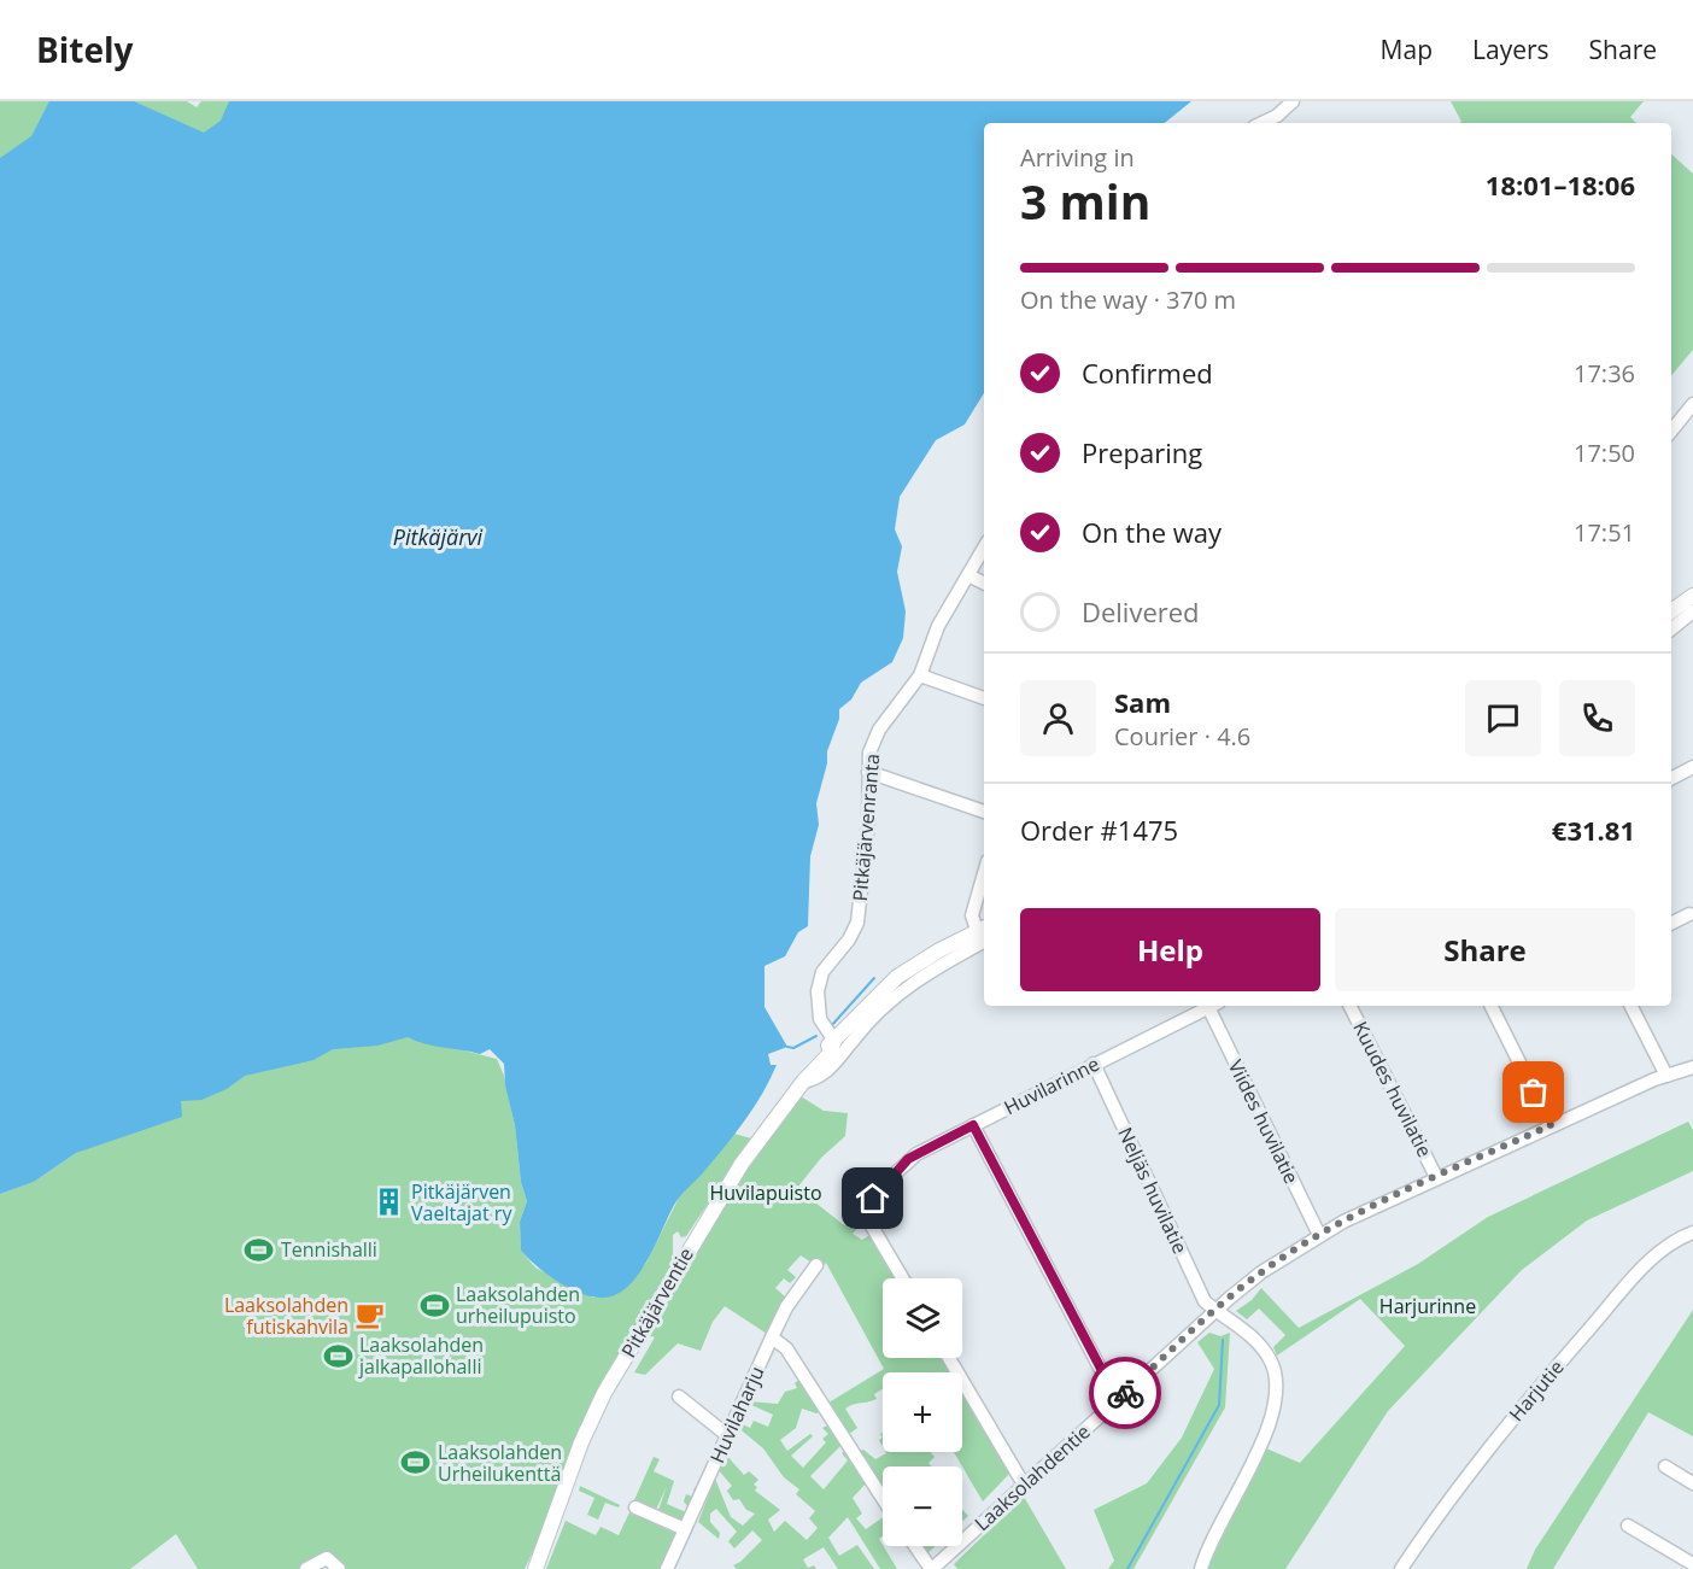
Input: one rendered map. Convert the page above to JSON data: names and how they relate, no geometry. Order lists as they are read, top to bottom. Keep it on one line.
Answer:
{"streets":{"main road":["Pitkäjärventie"],"street":["Pitkäjärvenranta","Huvilarinne","Kuudes huvilatie","Viides huvilatie","Neljäs huvilatie","Harjutie","Huvilaharju","Laaksolahdentie"]},"crossings":[["Pitkäjärvenranta","Pitkäjärventie"],["Huvilarinne","Neljäs huvilatie"],["Kuudes huvilatie","Laaksolahdentie"],["Viides huvilatie","Laaksolahdentie"],["Neljäs huvilatie","Laaksolahdentie"]],"water":["Pitkäjärvi"],"parks":["Huvilapuisto","Harjurinne"],"places":{"building":["Pitkäjärven Vaeltajat ry"],"sports":["Tennishalli","Laaksolahden urheilupuisto","Laaksolahden jalkapallohalli","Laaksolahden Urheilukenttä"],"cafe":["Laaksolahden futiskahvila"]},"page":{"header":"Bitely","nav":["Map","Layers","Share"],"heading":["3 min","Arriving in","18:01–18:06"],"panel":["Sam","Courier · 4.6","Order #1475","€31.81"],"bar":"On the way · 370 m","list":[["Confirmed","17:36"],["Preparing","17:50"],["On the way","17:51"],"Delivered"],"buttons":["Help","Share"],"map_buttons":["+","−"]}}
